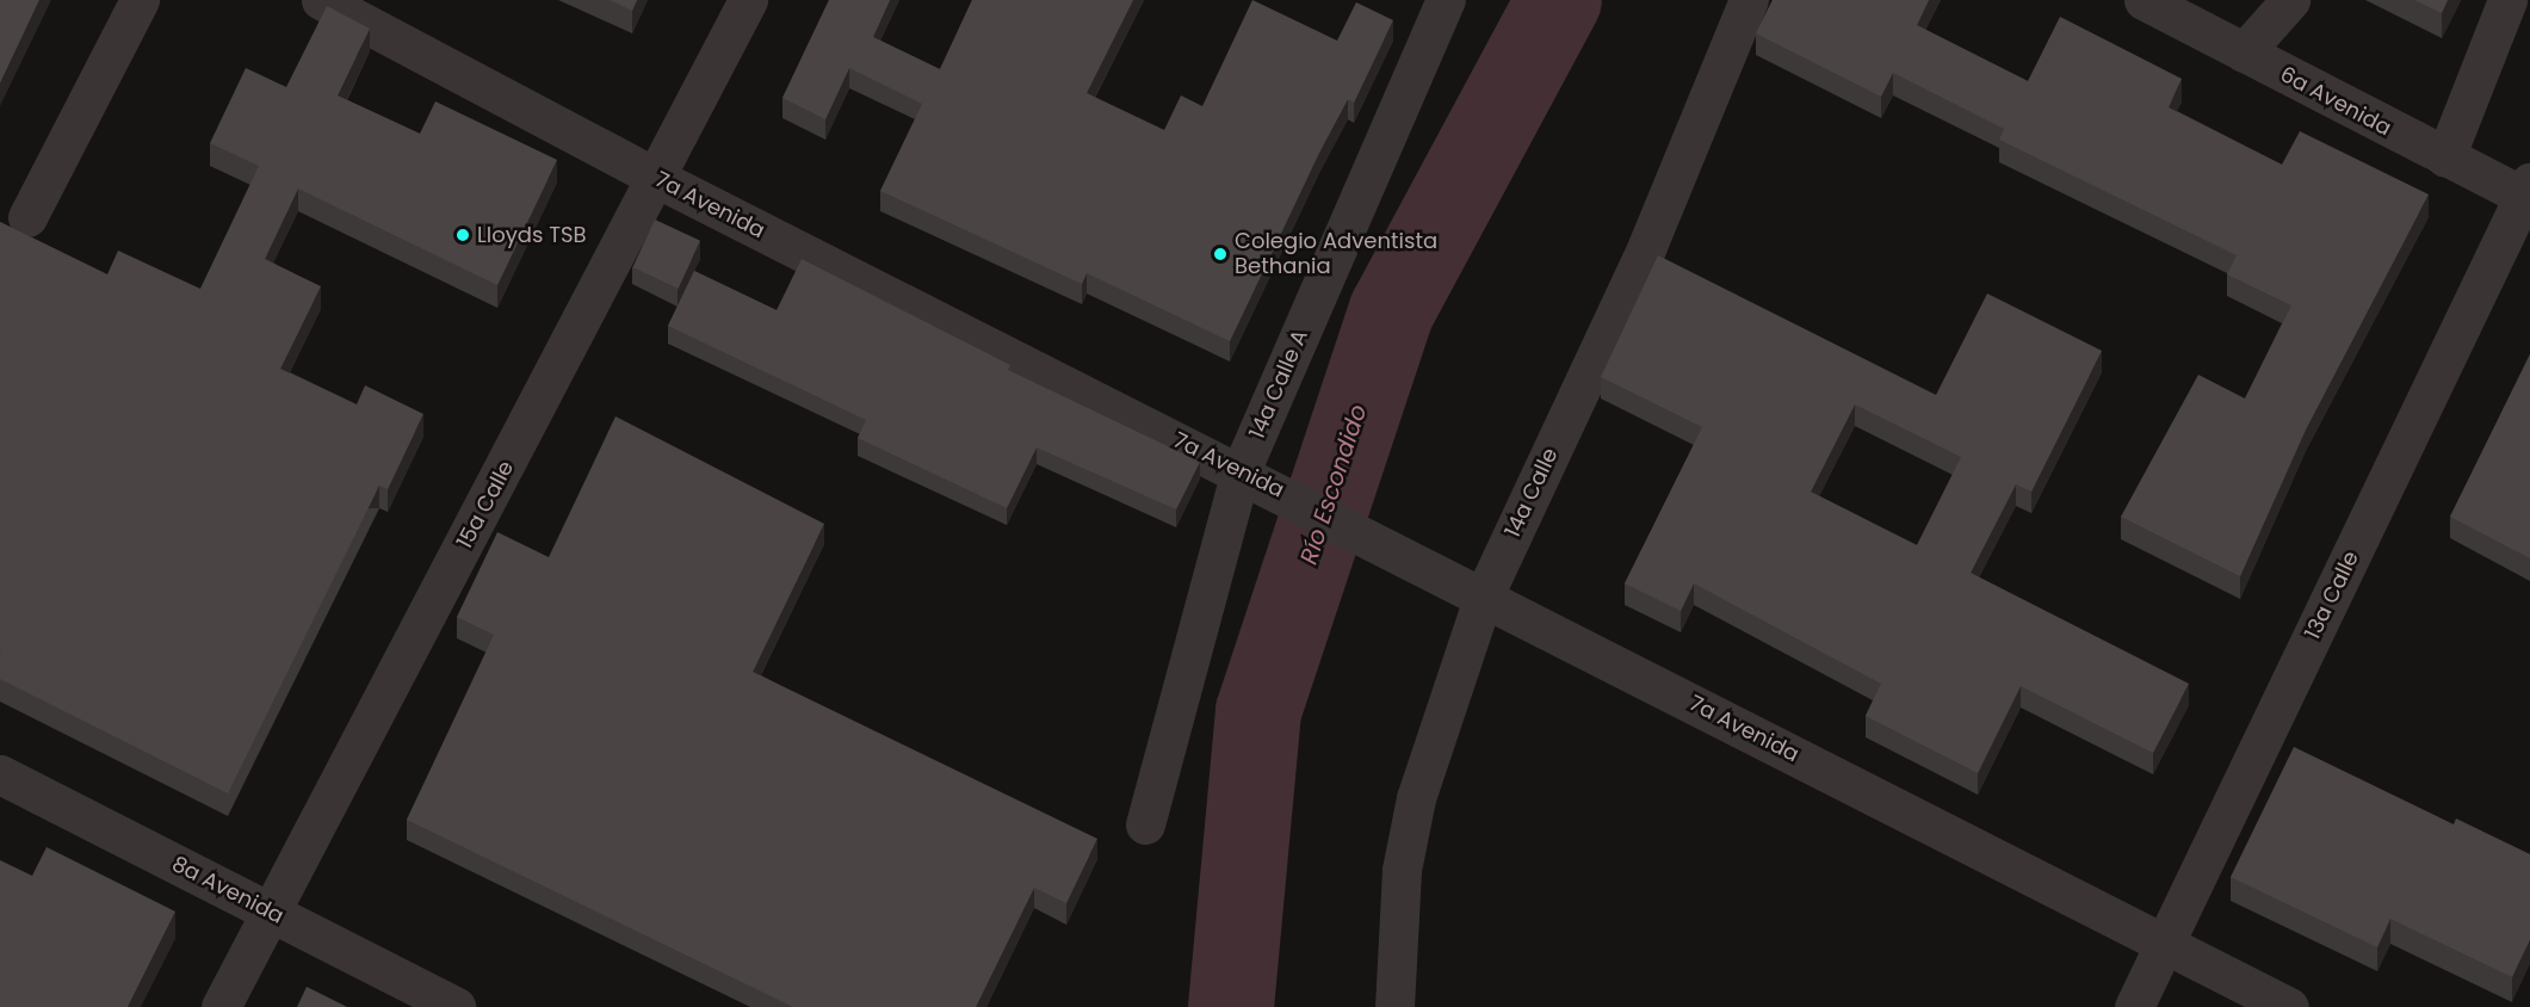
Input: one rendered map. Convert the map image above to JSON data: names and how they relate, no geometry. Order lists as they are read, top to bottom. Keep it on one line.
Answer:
{"streets":{"street":["6a Avenida","7a Avenida","14a Calle A","14a Calle","15a Calle","13a Calle","8a Avenida"]},"crossings":[["6a Avenida","13a Calle"],["7a Avenida","14a Calle A"],["7a Avenida","14a Calle"],["7a Avenida","15a Calle"],["7a Avenida","13a Calle"],["15a Calle","8a Avenida"]],"water":["Río Escondido"],"places":["Lloyds TSB","Colegio Adventista Bethania"]}
